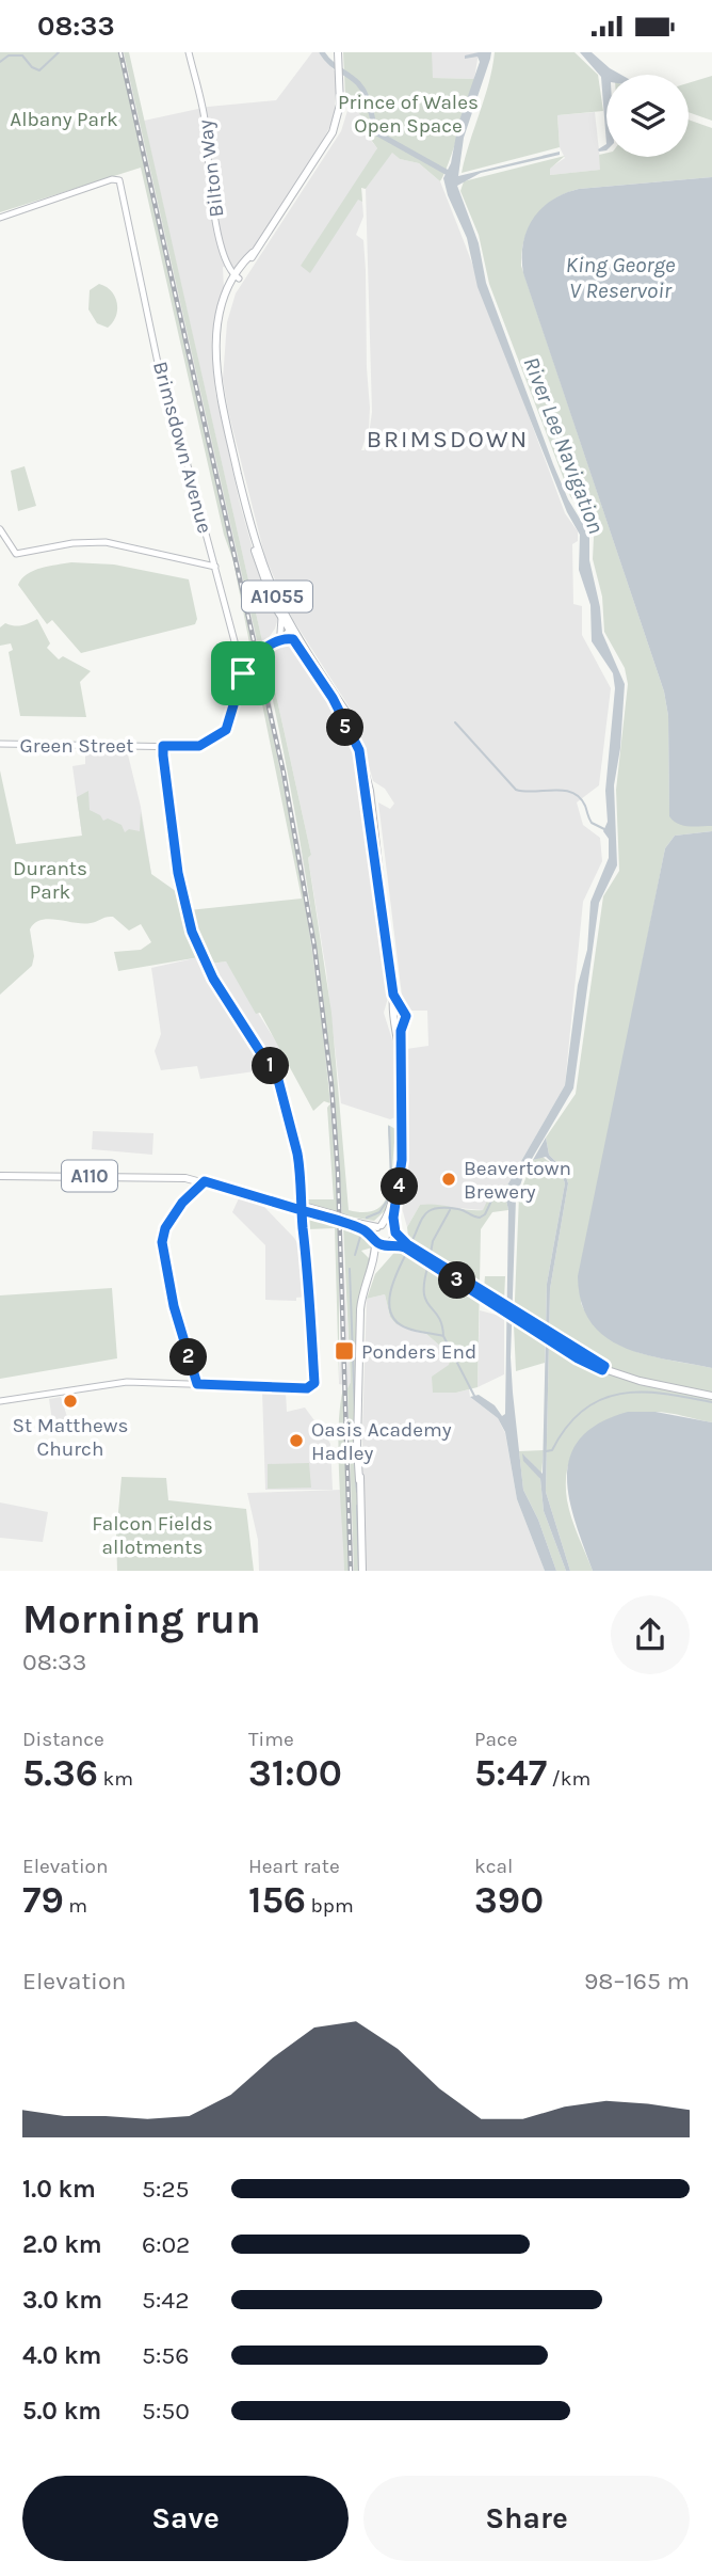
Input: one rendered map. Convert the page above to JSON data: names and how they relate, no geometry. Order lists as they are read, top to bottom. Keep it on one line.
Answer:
{"streets":{"main road":["A1055","A110"],"street":["Bilton Way","Brimsdown Avenue","Green Street"]},"crossings":[["Bilton Way","A1055"],["Brimsdown Avenue","Green Street"],["A1055","Green Street"],["A1055","A110"]],"districts":["BRIMSDOWN"],"water":["King George V Reservoir","River Lee Navigation"],"parks":["Prince of Wales Open Space","Albany Park","Durants Park","Falcon Fields allotments"],"places":{"other":["Beavertown Brewery","St Matthews Church","Oasis Academy Hadley"],"transit":["Ponders End"]},"page":{"status":"08:33","pins":["5","1","4","3","2"],"heading":["Morning run","08:33"],"stats":[["Distance","5.36 km"],["Time","31:00"],["Pace","5:47 /km"],["Elevation","79 m"],["Heart rate","156 bpm"],["kcal","390"]],"chart":["Elevation","98–165 m"],"list":[{"name":"1.0 km","note":"5:25"},{"name":"2.0 km","note":"6:02"},{"name":"3.0 km","note":"5:42"},{"name":"4.0 km","note":"5:56"},{"name":"5.0 km","note":"5:50"}],"buttons":["Save","Share"]}}
